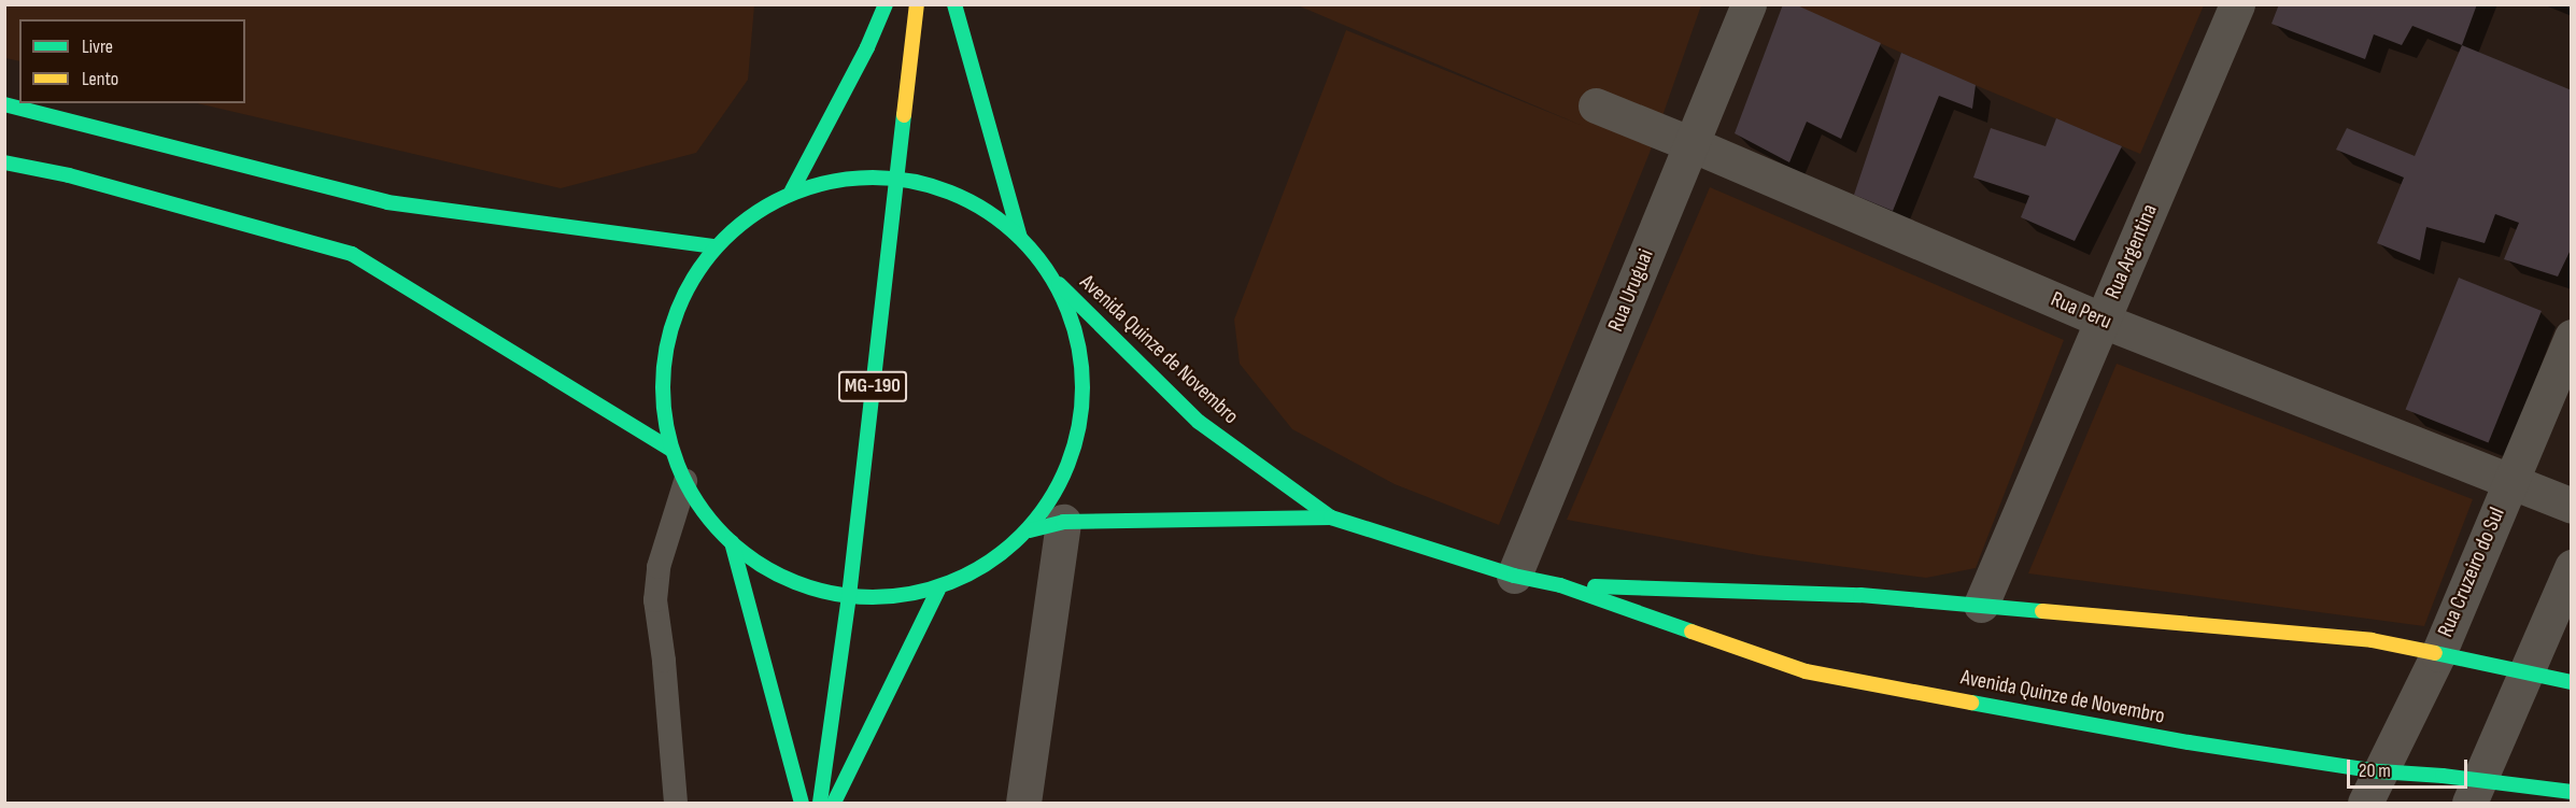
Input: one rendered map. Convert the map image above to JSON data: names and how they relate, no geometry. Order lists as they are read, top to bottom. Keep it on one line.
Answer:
{"streets":{"main road":["Avenida Quinze de Novembro","MG-190"],"street":["Rua Argentina","Rua Uruguai","Rua Peru","Rua Cruzeiro do Sul"]},"crossings":[["Rua Argentina","Rua Peru"],["Rua Argentina","Avenida Quinze de Novembro"],["Rua Uruguai","Rua Peru"],["Rua Uruguai","Avenida Quinze de Novembro"],["Rua Peru","Rua Cruzeiro do Sul"],["Avenida Quinze de Novembro","Rua Cruzeiro do Sul"]],"legend":["Livre","Lento"],"scale_bar":"20 m"}
